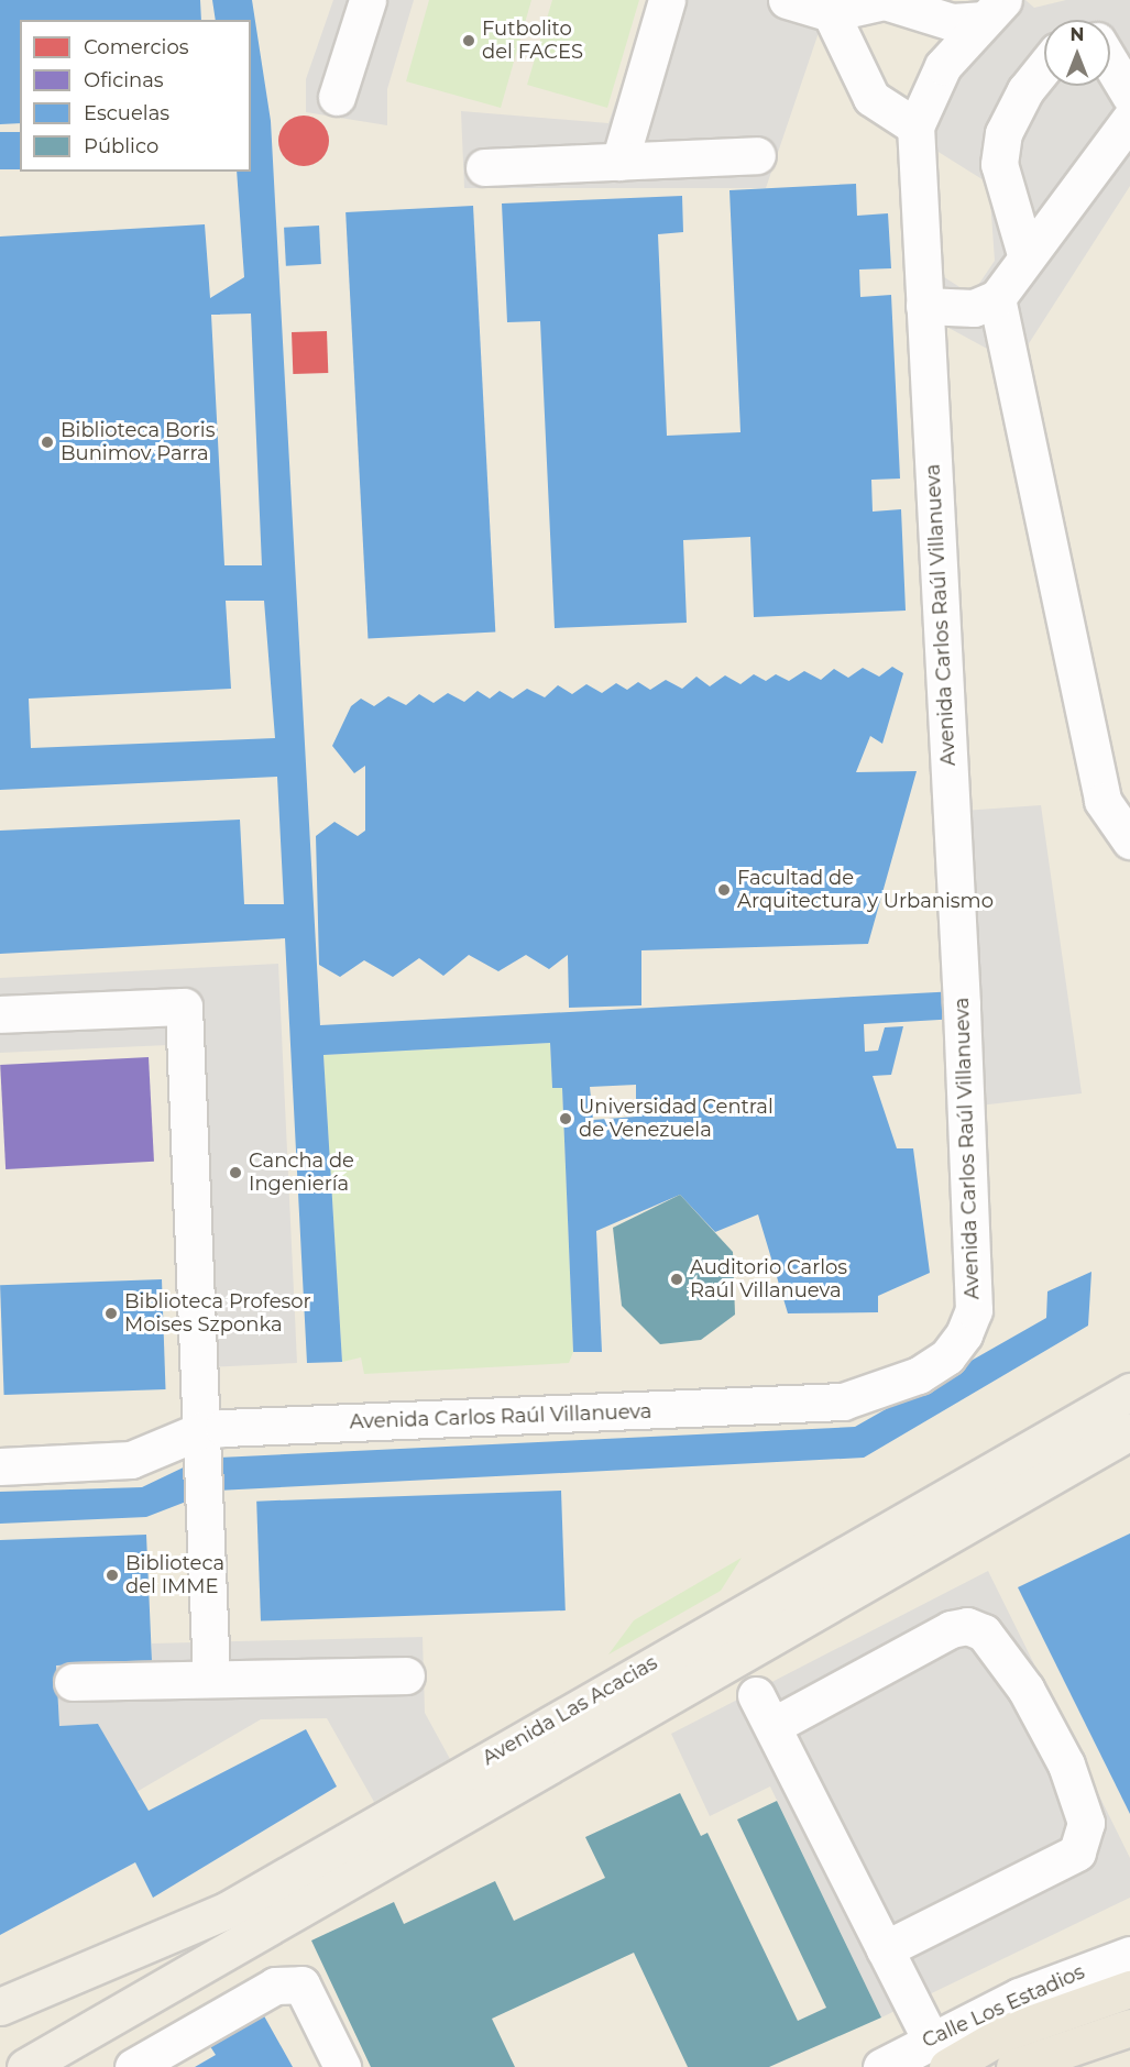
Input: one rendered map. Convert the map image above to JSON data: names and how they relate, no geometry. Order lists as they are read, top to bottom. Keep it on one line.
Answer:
{"streets":{"main road":["Avenida Las Acacias"],"street":["Avenida Carlos Raúl Villanueva","Calle Los Estadios"]},"places":["Futbolito del FACES","Biblioteca Boris Bunimov Parra","Facultad de Arquitectura y Urbanismo","Universidad Central de Venezuela","Cancha de Ingeniería","Auditorio Carlos Raúl Villanueva","Biblioteca Profesor Moises Szponka","Biblioteca del IMME"],"legend":["Comercios","Oficinas","Escuelas","Público"],"north":"top"}
